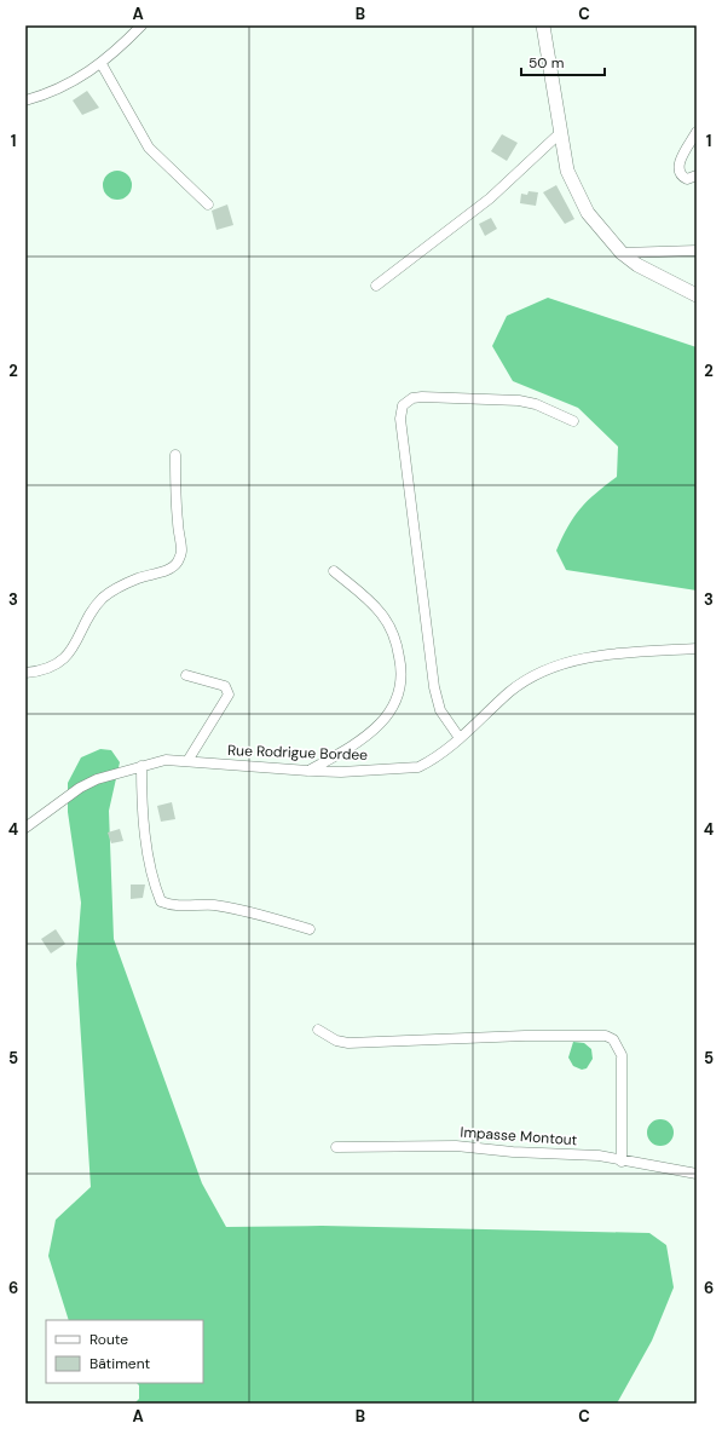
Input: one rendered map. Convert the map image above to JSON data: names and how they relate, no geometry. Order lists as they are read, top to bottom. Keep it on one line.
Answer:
{"streets":{"street":["Rue Rodrigue Bordee","Impasse Montout"]},"legend":["Route","Bâtiment"],"scale_bar":"50 m","grid":{"columns":["A","B","C"],"rows":["1","2","3","4","5","6"]}}
